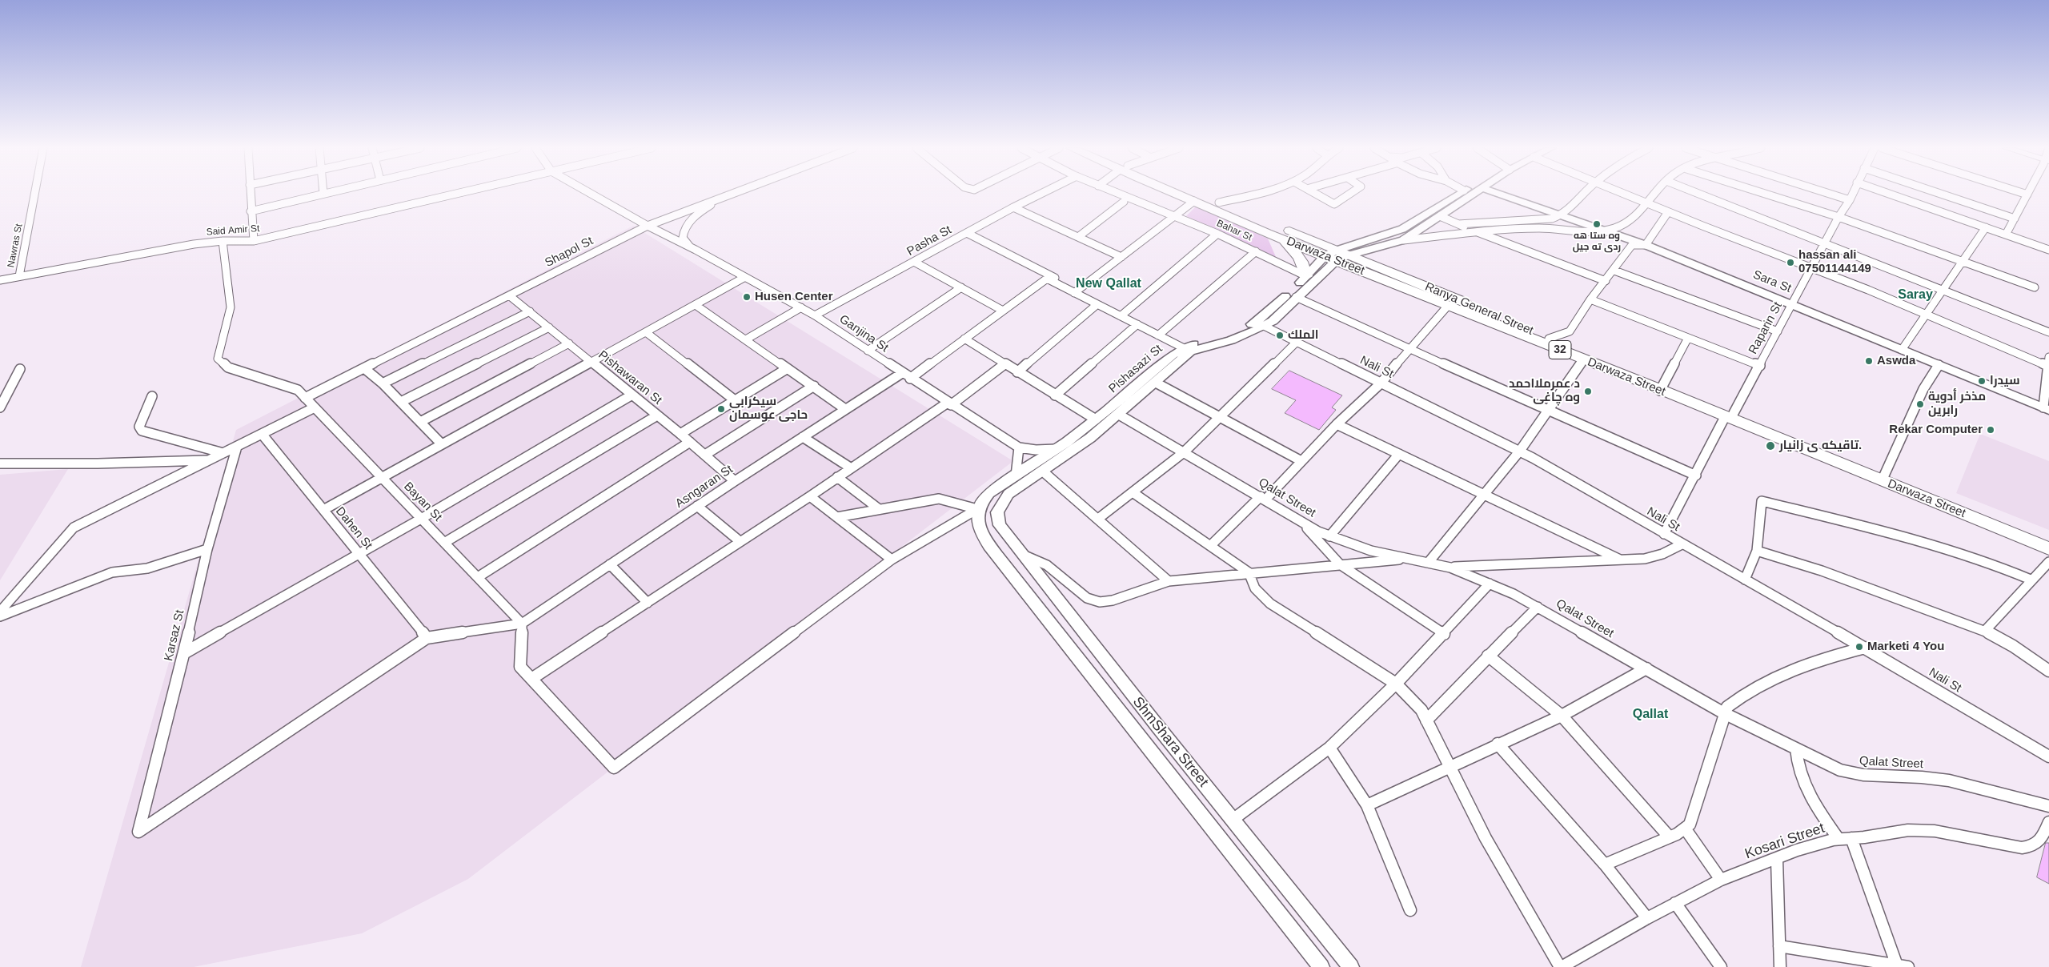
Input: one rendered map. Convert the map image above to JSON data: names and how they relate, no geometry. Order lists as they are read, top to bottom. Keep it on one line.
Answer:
{"streets":{"highway":["Darwaza Street","Ranya General Street","32"],"main road":["Sara St","Pishasazi St","ShmShara Street"],"street":["Said Amir St","Bahar St","Pasha St","Nawras St","Shapol St","Raparin St","Ganjina St","Nali St","Pishawaran St","Asngaran St","Qalat Street","Bayan St","Dahen St","Karsaz St","Kosari Street"]},"crossings":[["Said Amir St","Nawras St"],["Said Amir St","Bayan St"],["Bahar St","Pishasazi St"],["Pasha St","Ganjina St"],["Shapol St","Ganjina St"],["Shapol St","Pishawaran St"],["Shapol St","Bayan St"],["Darwaza Street","Ranya General Street"],["Darwaza Street","Raparin St"],["Darwaza Street","Pishasazi St"],["Sara St","Raparin St"],["Ranya General Street","Raparin St"],["Ranya General Street","Pishasazi St"],["Ganjina St","Pishasazi St"],["Ganjina St","Asngaran St"],["Nali St","Pishasazi St"],["Pishasazi St","Qalat Street"],["Pishasazi St","ShmShara Street"],["Pishawaran St","Asngaran St"],["Asngaran St","Bayan St"],["Dahen St","Karsaz St"]],"districts":["New Qallat","Saray","Qallat"],"places":["وه ستا هه ردى ته جيل","hassan ali 07501144149","Husen Center","الملك","Aswda","سیدرا","د عمرملااحمد وه چاغى","مذخر أدوية رابرين","سیکرابی حاجی عوسمان","Rekar Computer","تاقيكه ى زانيار.","Marketi 4 You"]}
